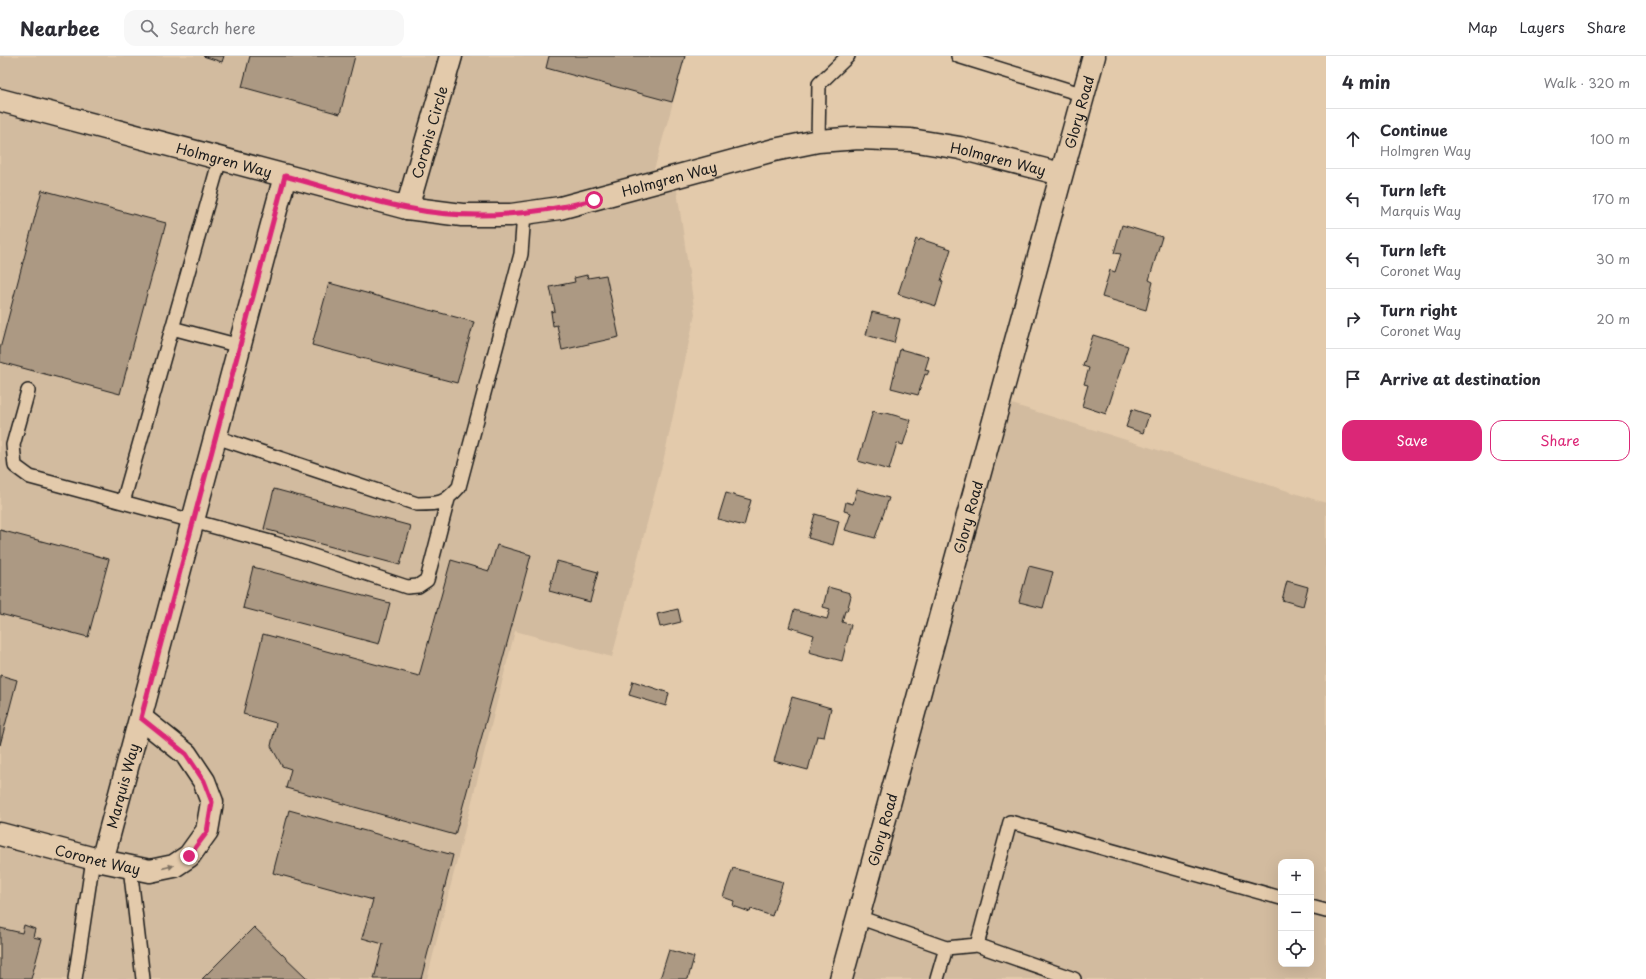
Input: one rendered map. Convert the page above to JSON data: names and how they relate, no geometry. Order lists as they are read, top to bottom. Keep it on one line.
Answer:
{"streets":{"street":["Glory Road","Coronis Circle","Holmgren Way","Marquis Way","Coronet Way"]},"crossings":[["Glory Road","Holmgren Way"],["Coronis Circle","Holmgren Way"],["Holmgren Way","Marquis Way"],["Marquis Way","Coronet Way"]],"page":{"header":"Nearbee","search":"Search here","nav":["Map","Layers","Share"],"heading":["4 min","Walk · 320 m"],"list":[["Continue","Holmgren Way","100 m"],["Turn left","Marquis Way","170 m"],["Turn left","Coronet Way","30 m"],["Turn right","Coronet Way","20 m"],"Arrive at destination"],"buttons":["Save","Share"],"map_buttons":["+","−"]}}
